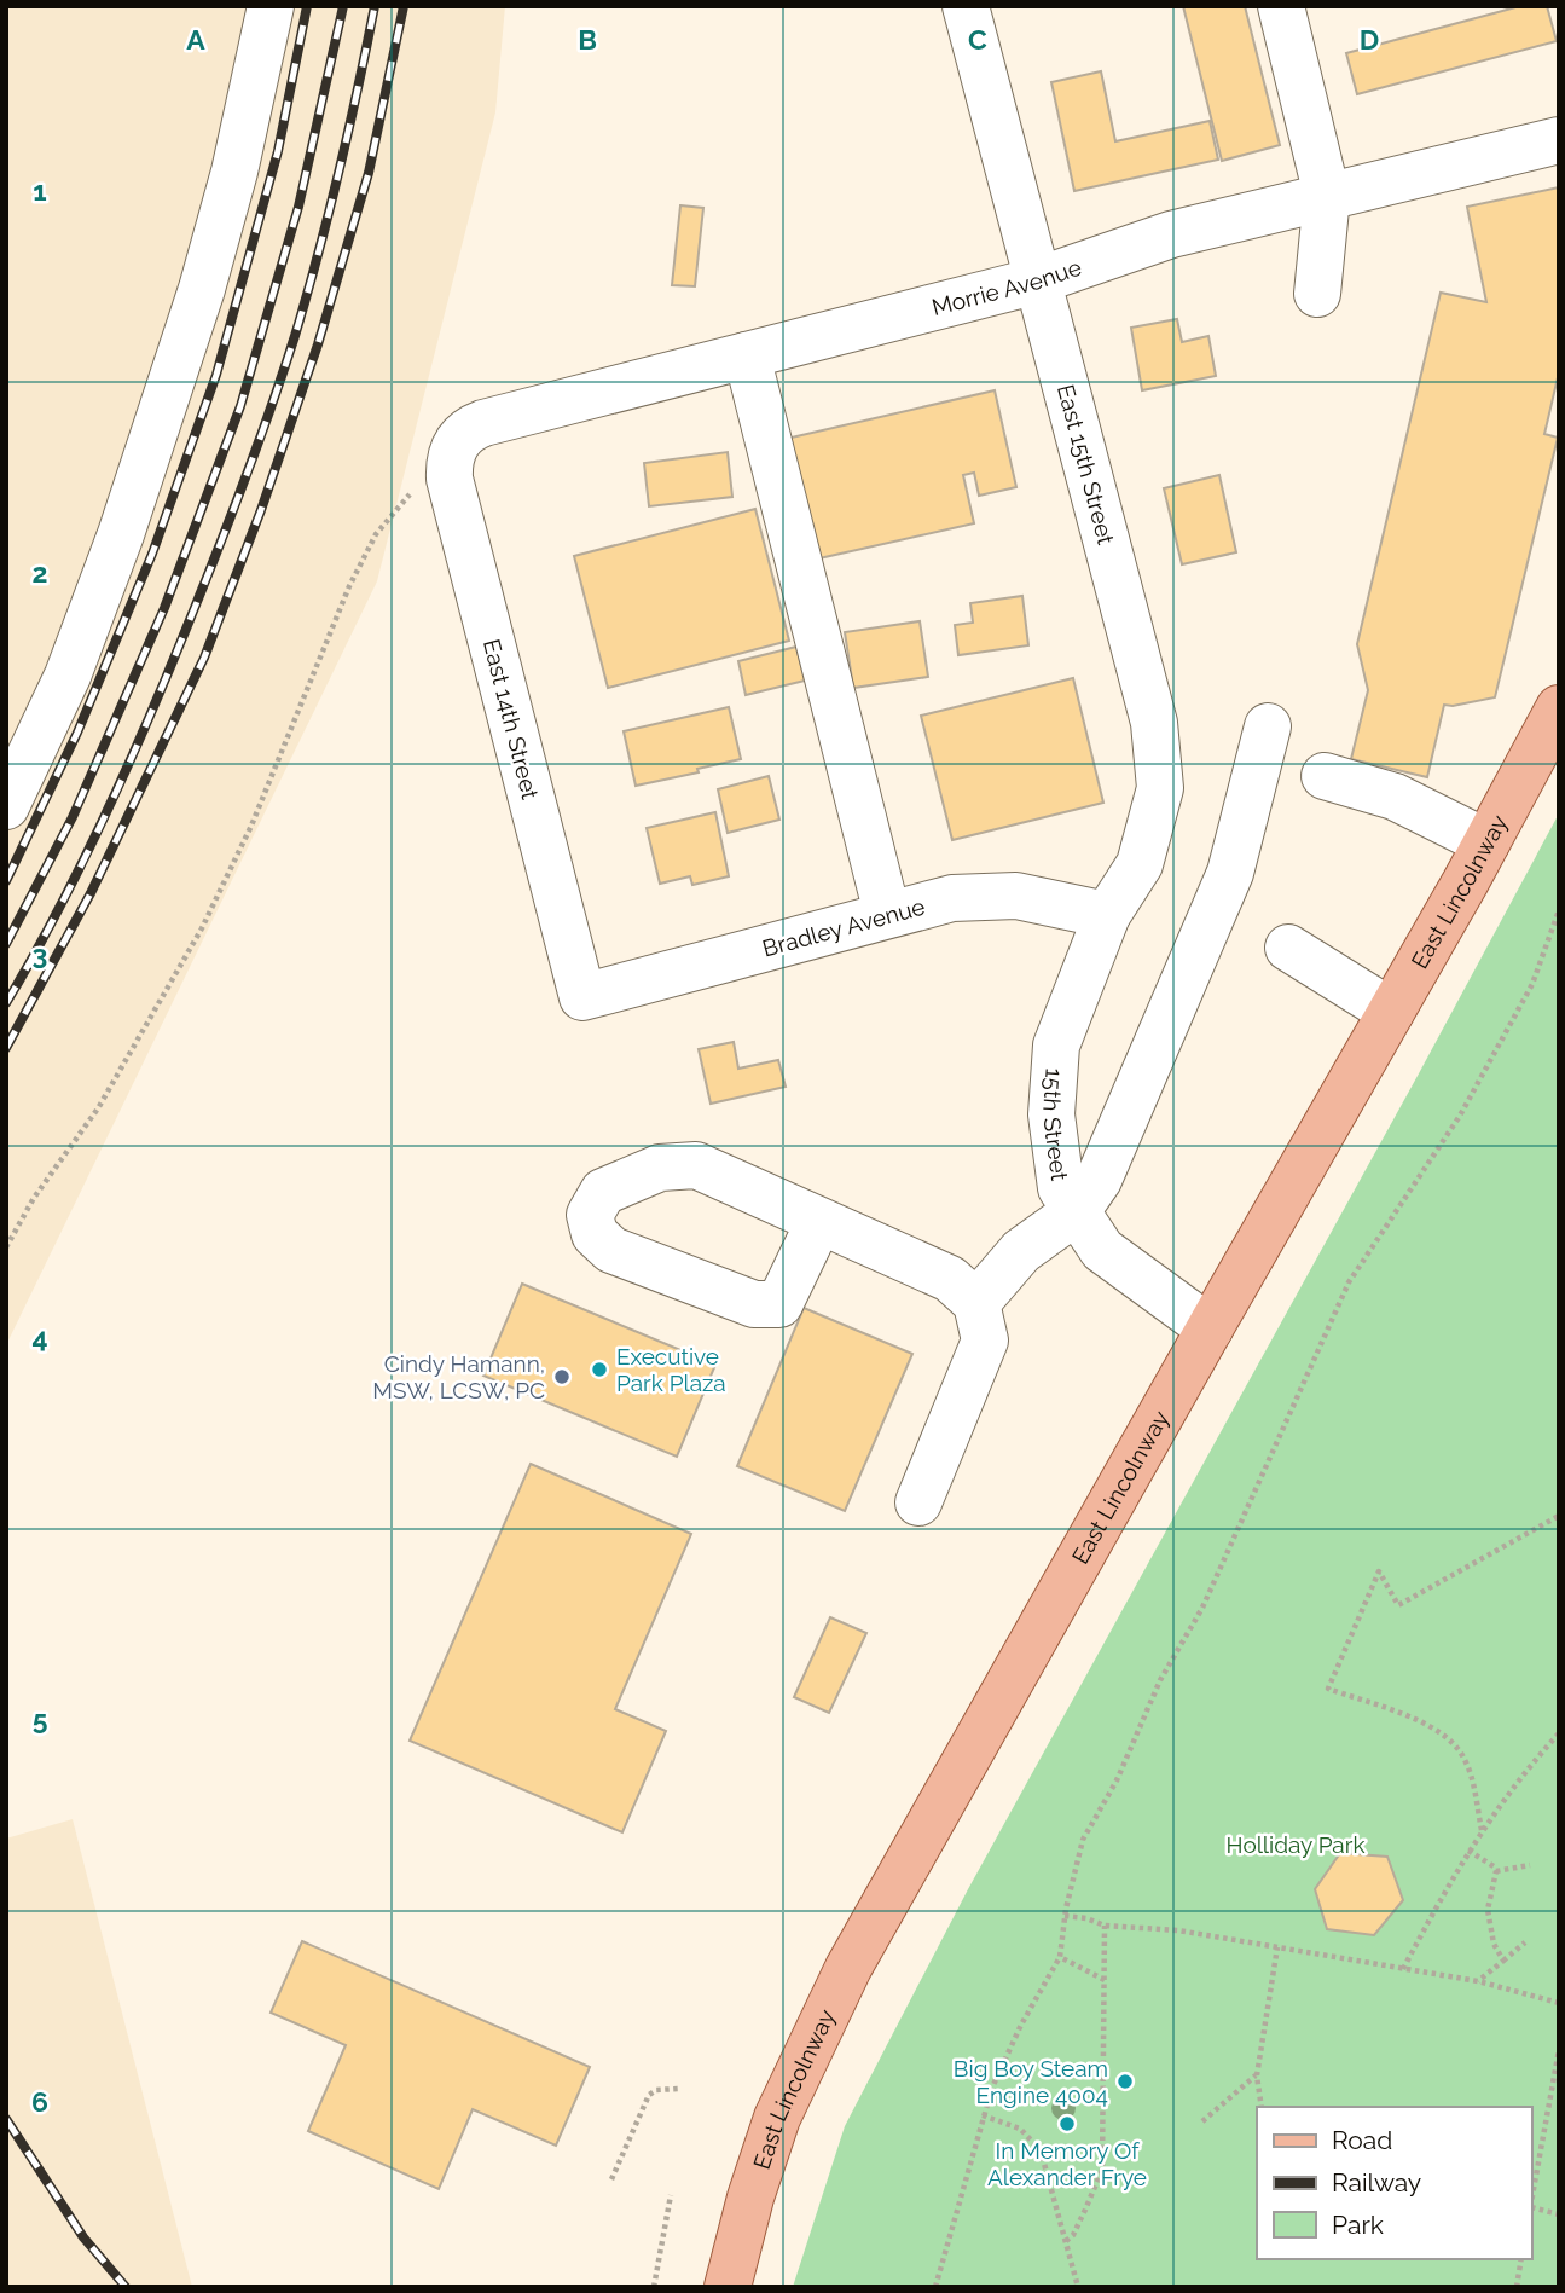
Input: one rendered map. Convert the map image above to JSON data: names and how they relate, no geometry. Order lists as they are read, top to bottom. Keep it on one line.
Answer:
{"streets":{"main road":["East Lincolnway"],"street":["Morrie Avenue","East 15th Street","East 14th Street","Bradley Avenue","15th Street"]},"crossings":[["Morrie Avenue","East 15th Street"],["Morrie Avenue","East 14th Street"],["East 15th Street","Bradley Avenue"],["East 15th Street","15th Street"],["East 14th Street","Bradley Avenue"],["East Lincolnway","15th Street"],["Bradley Avenue","15th Street"]],"parks":["Holliday Park"],"places":["Executive Park Plaza","Cindy Hamann, MSW, LCSW, PC","Big Boy Steam Engine 4004","In Memory Of Alexander Frye"],"legend":["Road","Railway","Park"],"grid":{"columns":["A","B","C","D"],"rows":["1","2","3","4","5","6"]}}
